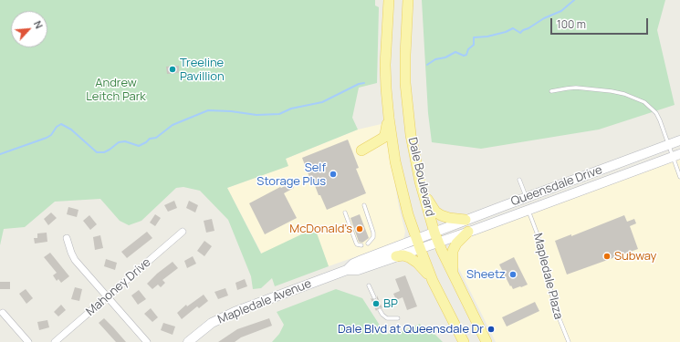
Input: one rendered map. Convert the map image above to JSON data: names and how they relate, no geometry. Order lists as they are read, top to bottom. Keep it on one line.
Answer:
{"streets":{"main road":["Dale Boulevard"],"street":["Queensdale Drive","Mahoney Drive","Mapledale Avenue"],"lane":["Mapledale Plaza"]},"crossings":[["Dale Boulevard","Queensdale Drive"],["Dale Boulevard","Mapledale Avenue"],["Queensdale Drive","Mapledale Plaza"],["Queensdale Drive","Mapledale Avenue"]],"parks":["Andrew Leitch Park"],"places":["Treeline Pavillion","Self Storage Plus","McDonald's","Subway","Sheetz","BP","Dale Blvd at Queensdale Dr"],"scale_bar":"100 m","north":"top right"}
